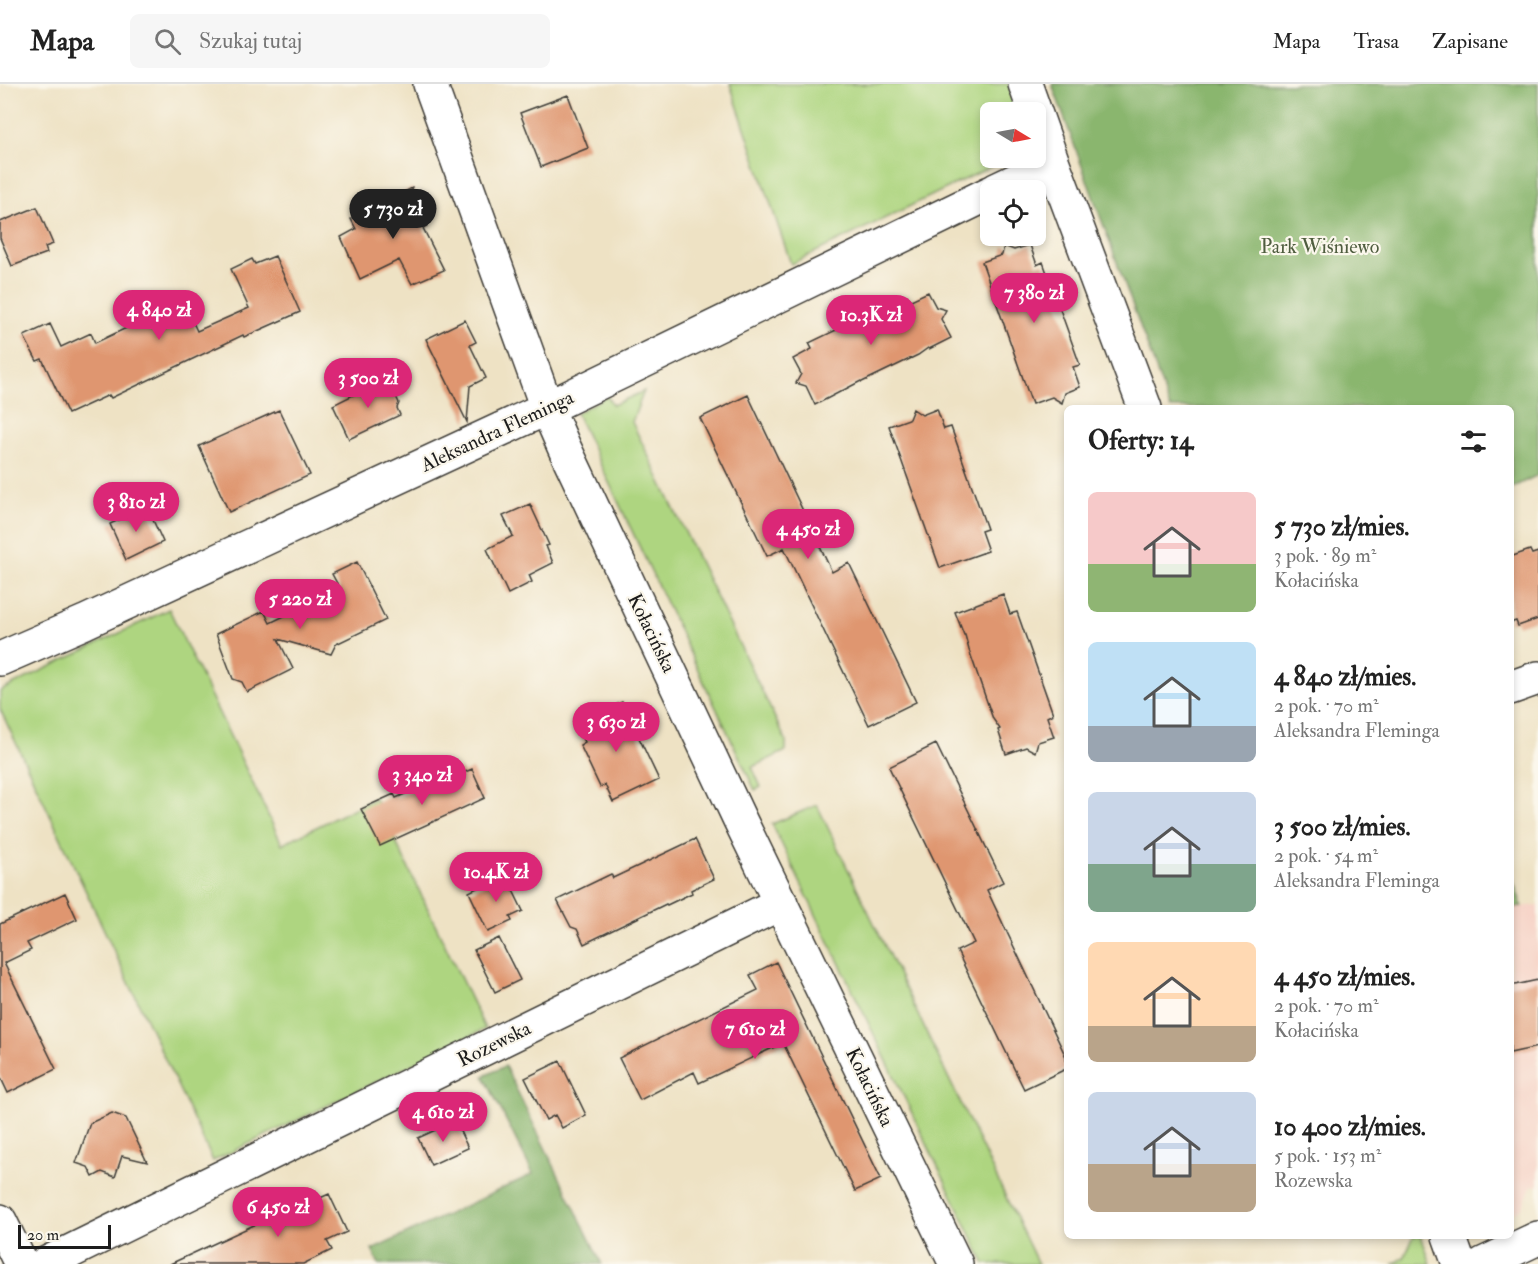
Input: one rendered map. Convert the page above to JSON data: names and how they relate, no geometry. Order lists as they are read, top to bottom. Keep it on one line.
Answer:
{"streets":{"street":["Aleksandra Fleminga","Kołacińska","Rozewska"]},"crossings":[["Aleksandra Fleminga","Kołacińska"],["Kołacińska","Rozewska"]],"parks":["Park Wiśniewo"],"scale_bar":"20 m","north":"right","page":{"header":"Mapa","search":"Szukaj tutaj","nav":["Mapa","Trasa","Zapisane"],"price":["5 730 zł","7 380 zł","4 840 zł","10.3K zł","3 500 zł","3 810 zł","4 450 zł","5 220 zł","3 630 zł","3 340 zł","10.4K zł","7 610 zł","4 610 zł","6 450 zł"],"heading":"Oferty: 14","list":[{"name":"5 730 zł/mies.","note":"3 pok. · 89 m² · Kołacińska"},{"name":"4 840 zł/mies.","note":"2 pok. · 70 m² · Aleksandra Fleminga"},{"name":"3 500 zł/mies.","note":"2 pok. · 54 m² · Aleksandra Fleminga"},{"name":"4 450 zł/mies.","note":"2 pok. · 70 m² · Kołacińska"},{"name":"10 400 zł/mies.","note":"5 pok. · 153 m² · Rozewska"}],"scale":"20 m"}}
